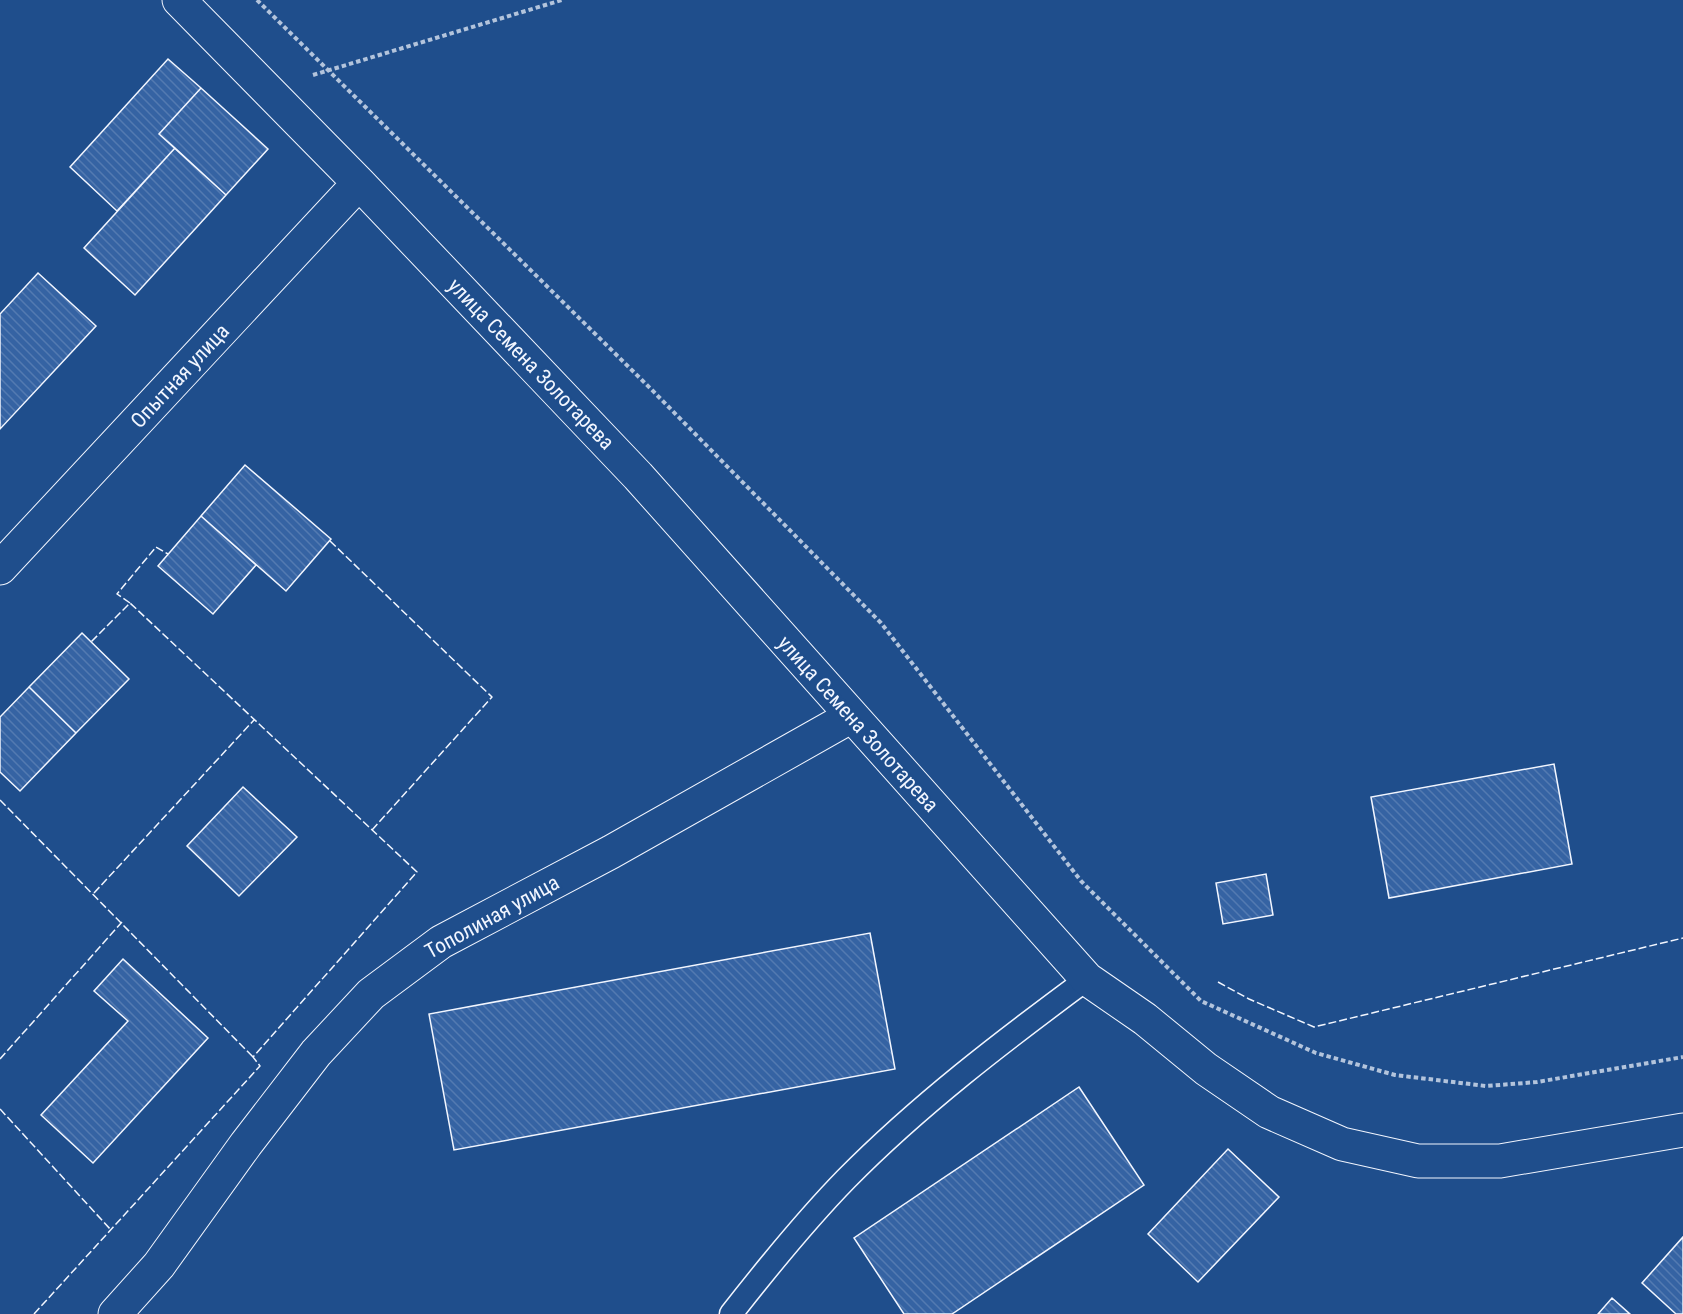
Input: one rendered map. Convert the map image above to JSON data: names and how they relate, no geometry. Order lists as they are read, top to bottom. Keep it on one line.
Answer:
{"streets":{"street":["улица Семена Золотарева","Опытная улица","Тополиная улица"]},"crossings":[["улица Семена Золотарева","Опытная улица"],["улица Семена Золотарева","Тополиная улица"]]}
